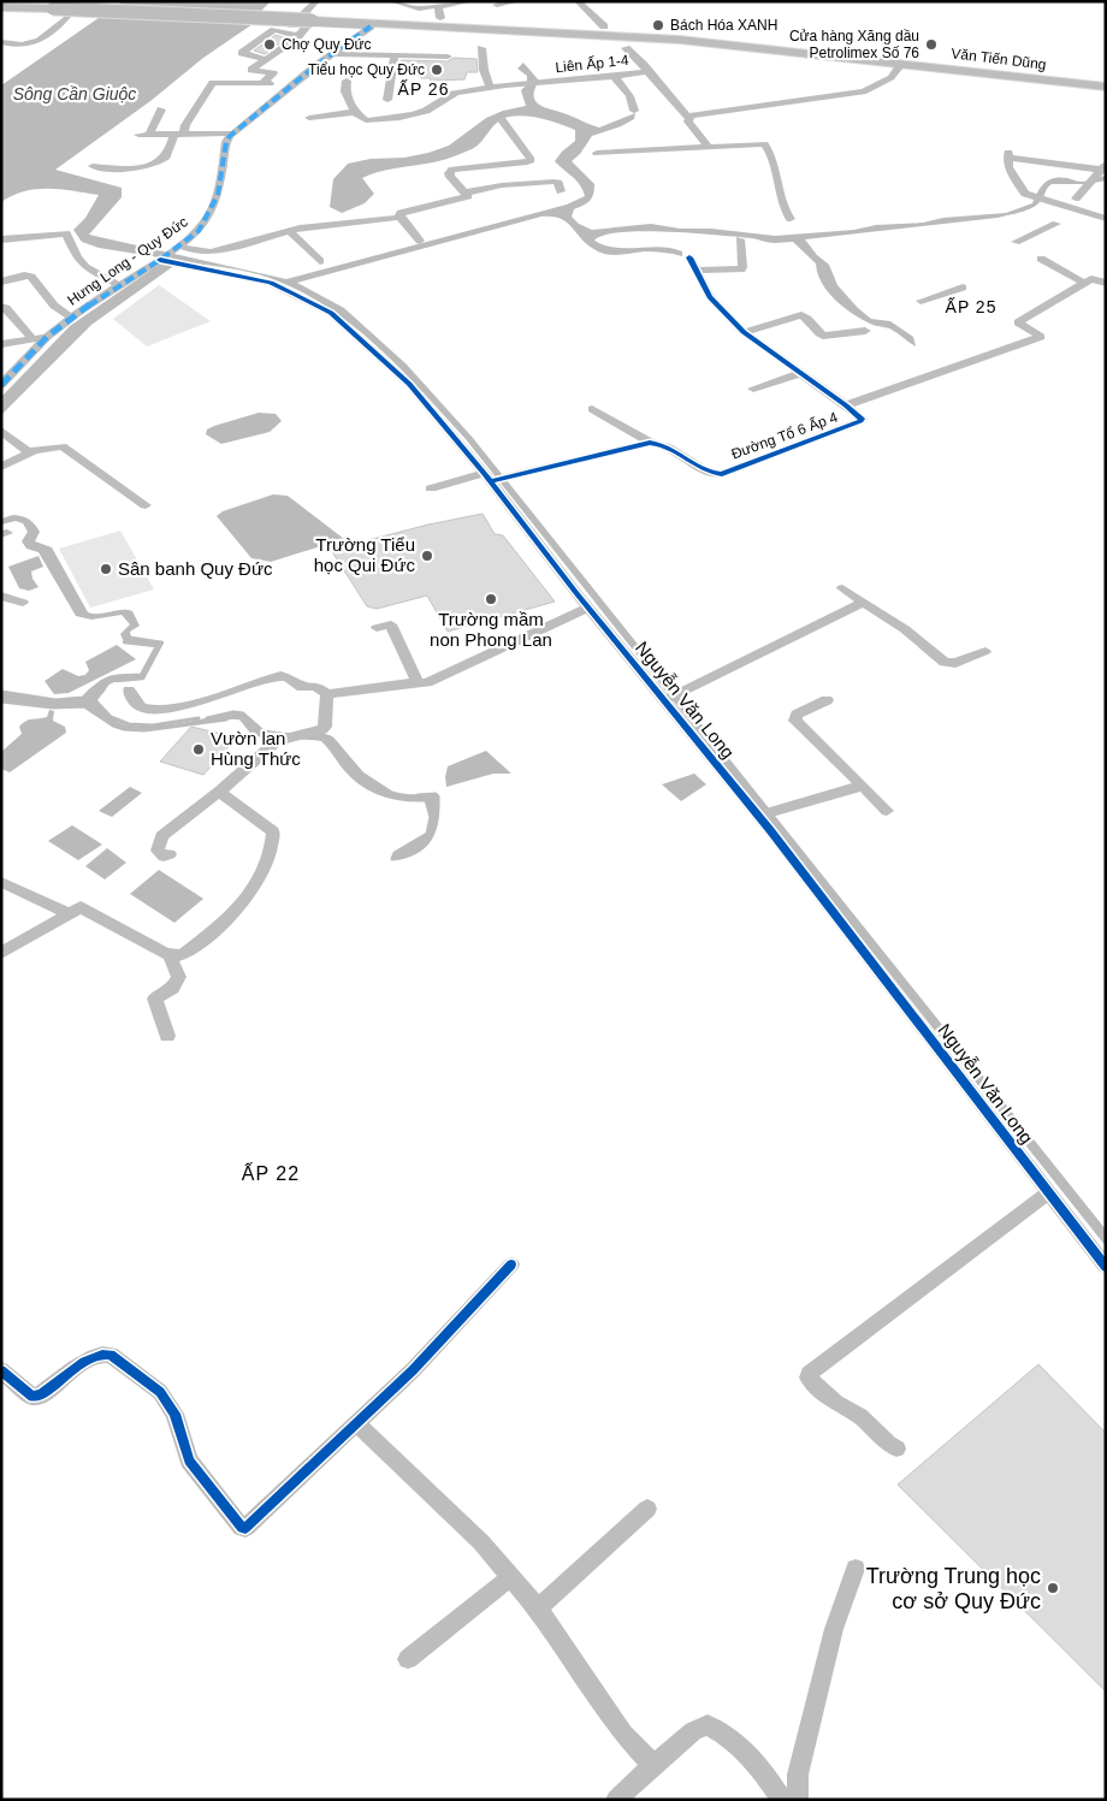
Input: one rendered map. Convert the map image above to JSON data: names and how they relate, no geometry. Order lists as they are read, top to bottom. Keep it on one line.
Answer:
{"streets":{"highway":["Văn Tiến Dũng"],"street":["Liên Ấp 1-4","Hưng Long - Quy Đức","Đường Tổ 6 Ấp 4","Nguyễn Văn Long"]},"crossings":[["Hưng Long - Quy Đức","Nguyễn Văn Long"]],"districts":["ẤP 26","ẤP 25","ẤP 22"],"water":["Sông Cần Giuộc"],"places":["Bách Hóa XANH","Chợ Quy Đức","Cửa hàng Xăng dầu Petrolimex Số 76","Tiểu học Quy Đức","Trường Tiểu học Qui Đức","Sân banh Quy Đức","Trường mầm non Phong Lan","Vườn lan Hùng Thức","Trường Trung học cơ sở Quy Đức"]}
